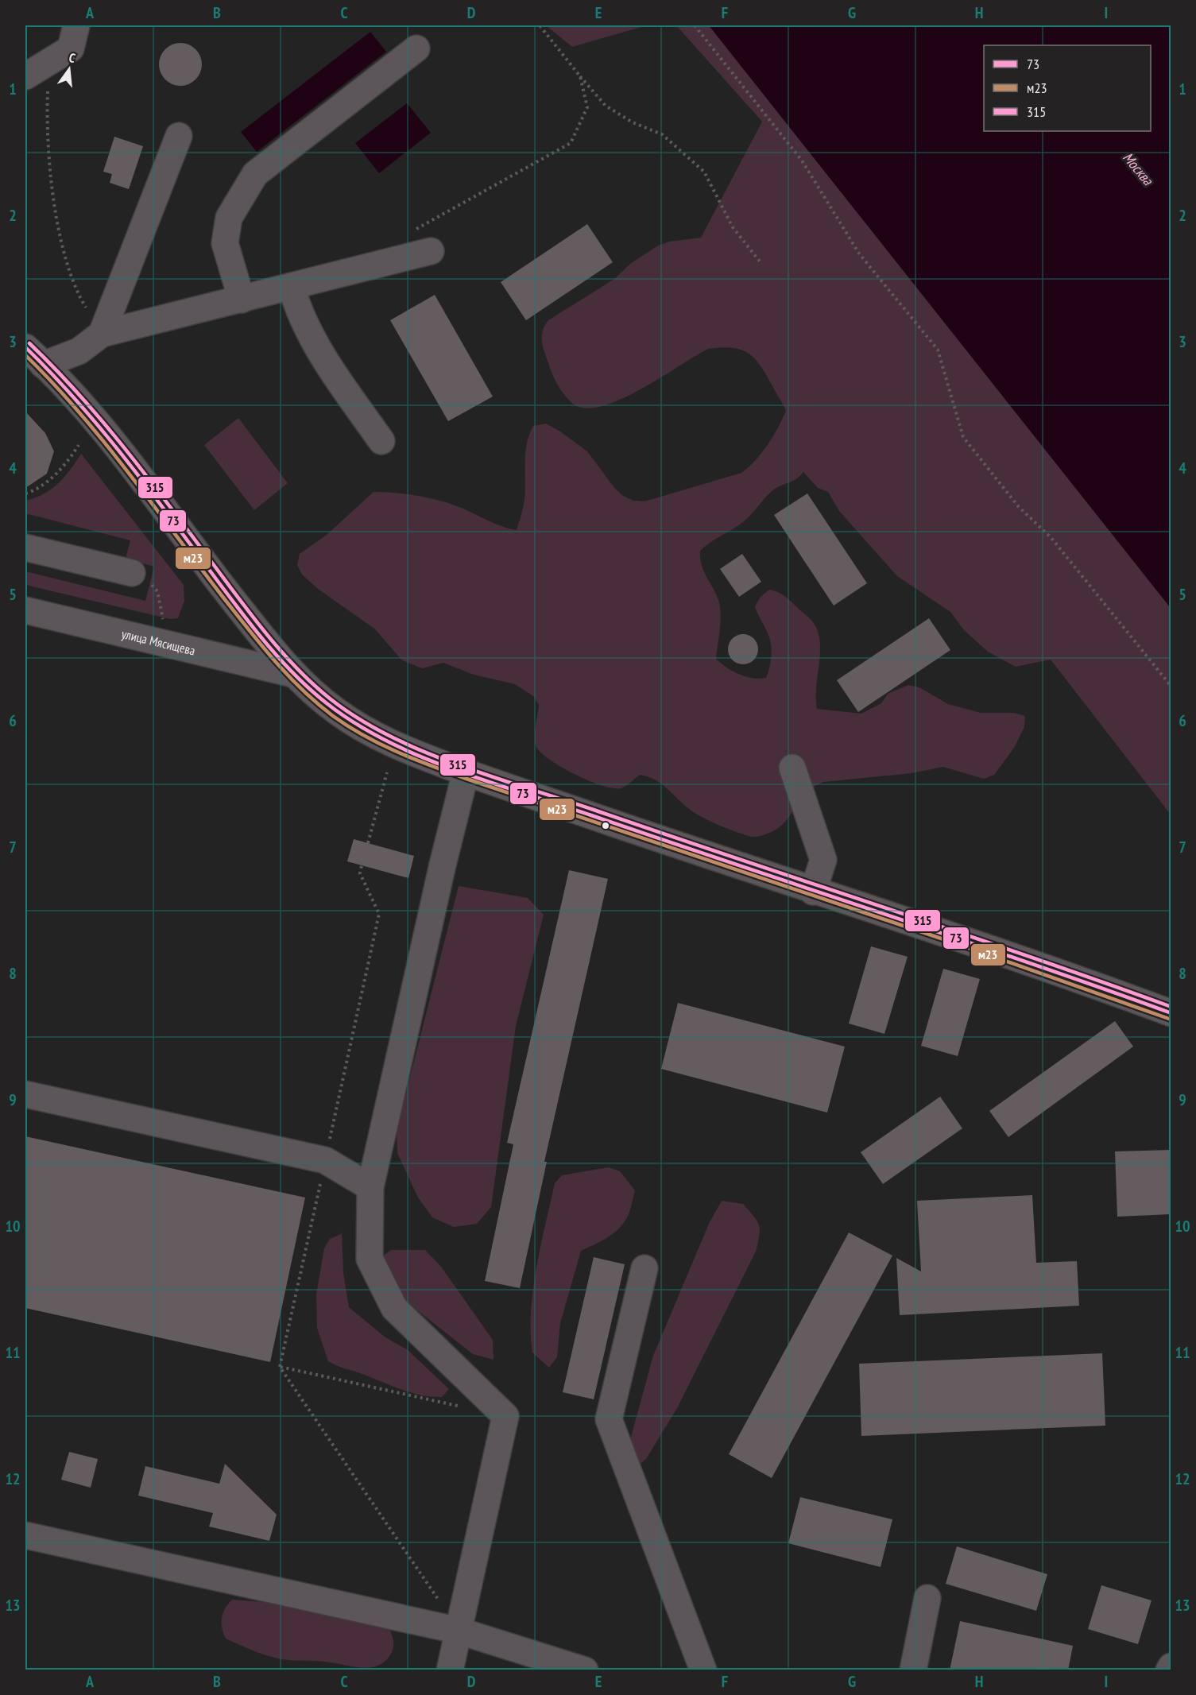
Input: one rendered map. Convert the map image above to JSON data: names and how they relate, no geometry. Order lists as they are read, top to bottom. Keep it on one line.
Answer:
{"streets":{"street":["улица Мясищева"]},"water":["Москва"],"lines":["transit line 315","transit line 73","transit line м23"],"legend":["73","м23","315"],"north":"top","grid":{"columns":["A","B","C","D","E","F","G","H","I"],"rows":["1","2","3","4","5","6","7","8","9","10","11","12","13"]}}
